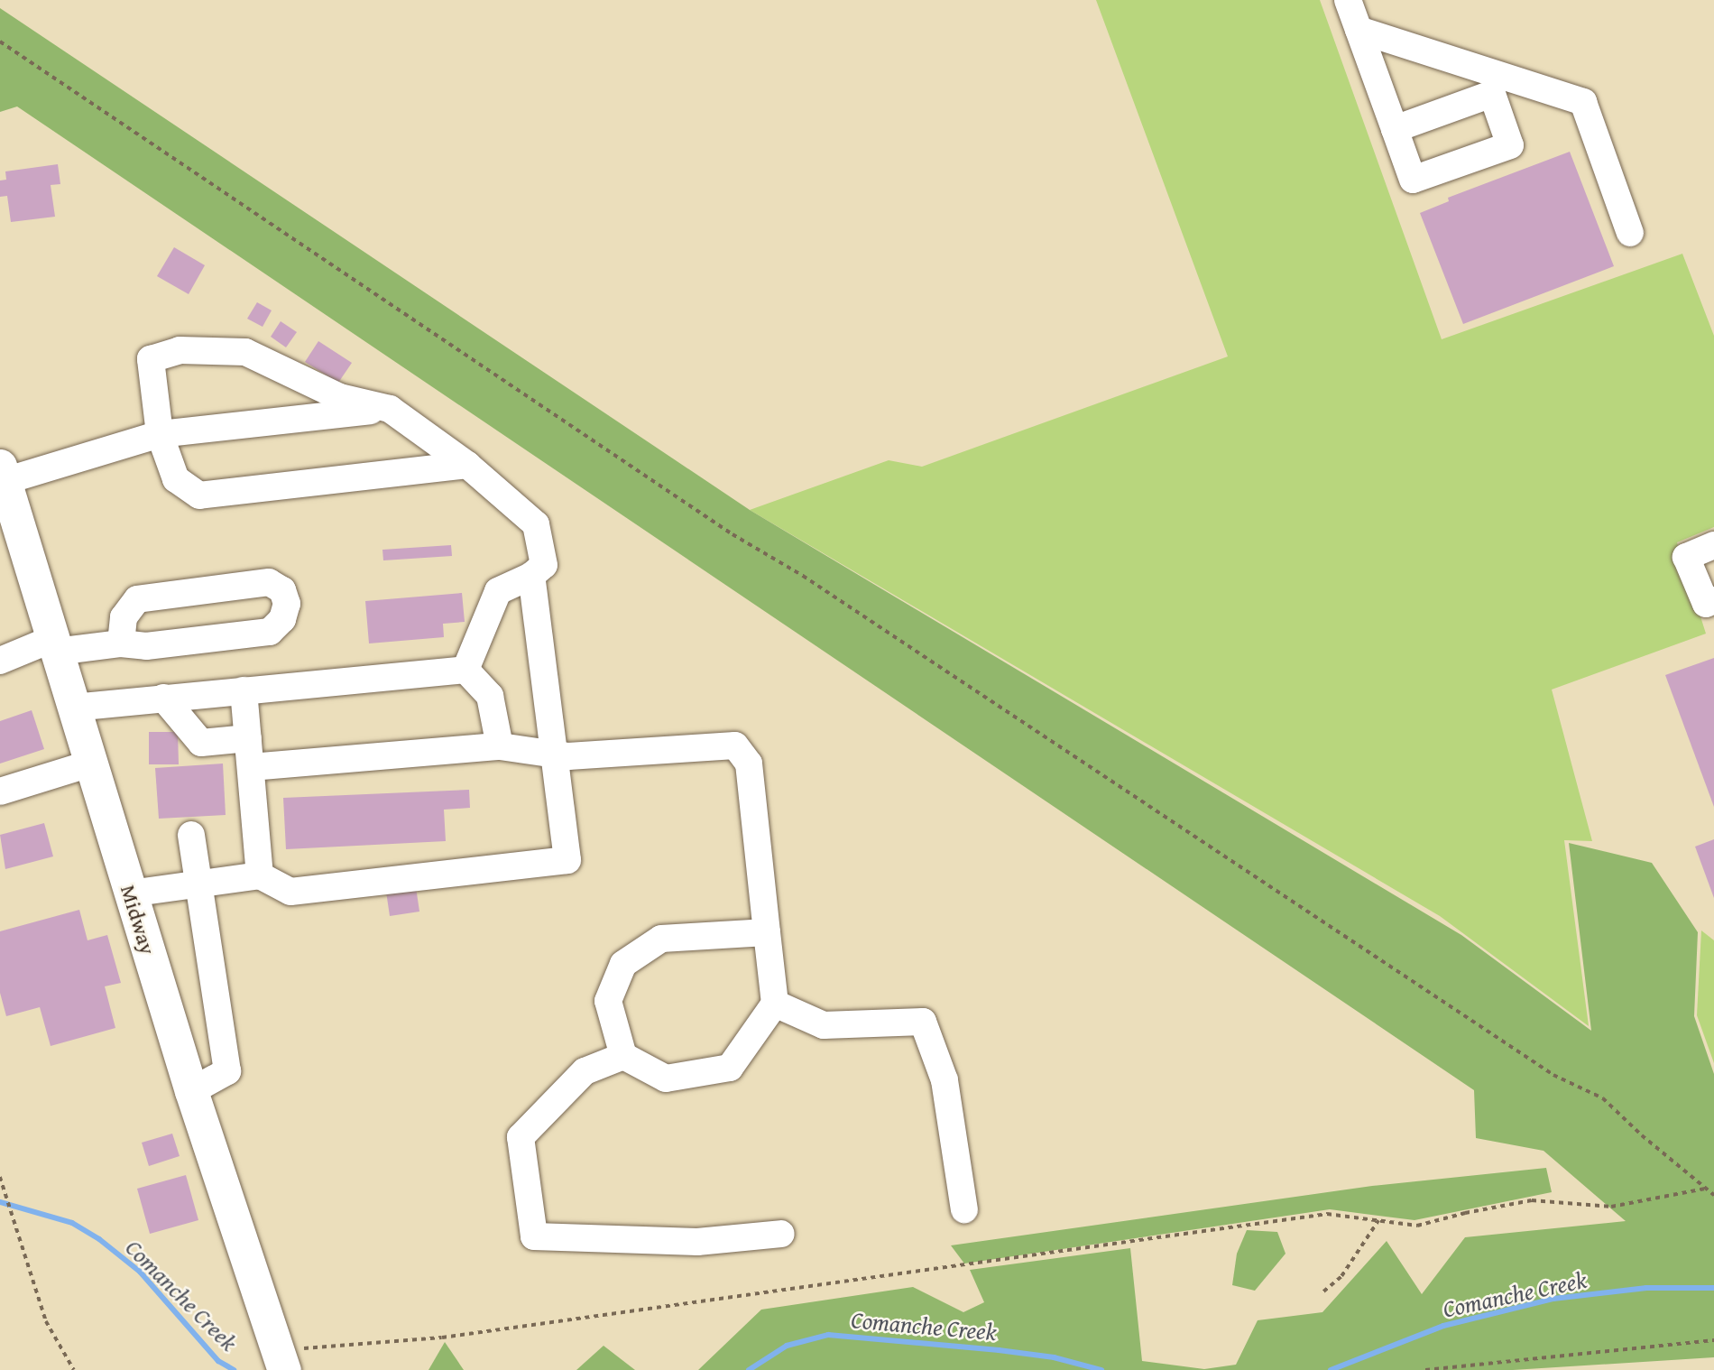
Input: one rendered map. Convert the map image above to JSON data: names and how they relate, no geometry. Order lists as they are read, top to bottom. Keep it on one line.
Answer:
{"streets":{"main road":["Midway"]},"water":["Comanche Creek"]}
